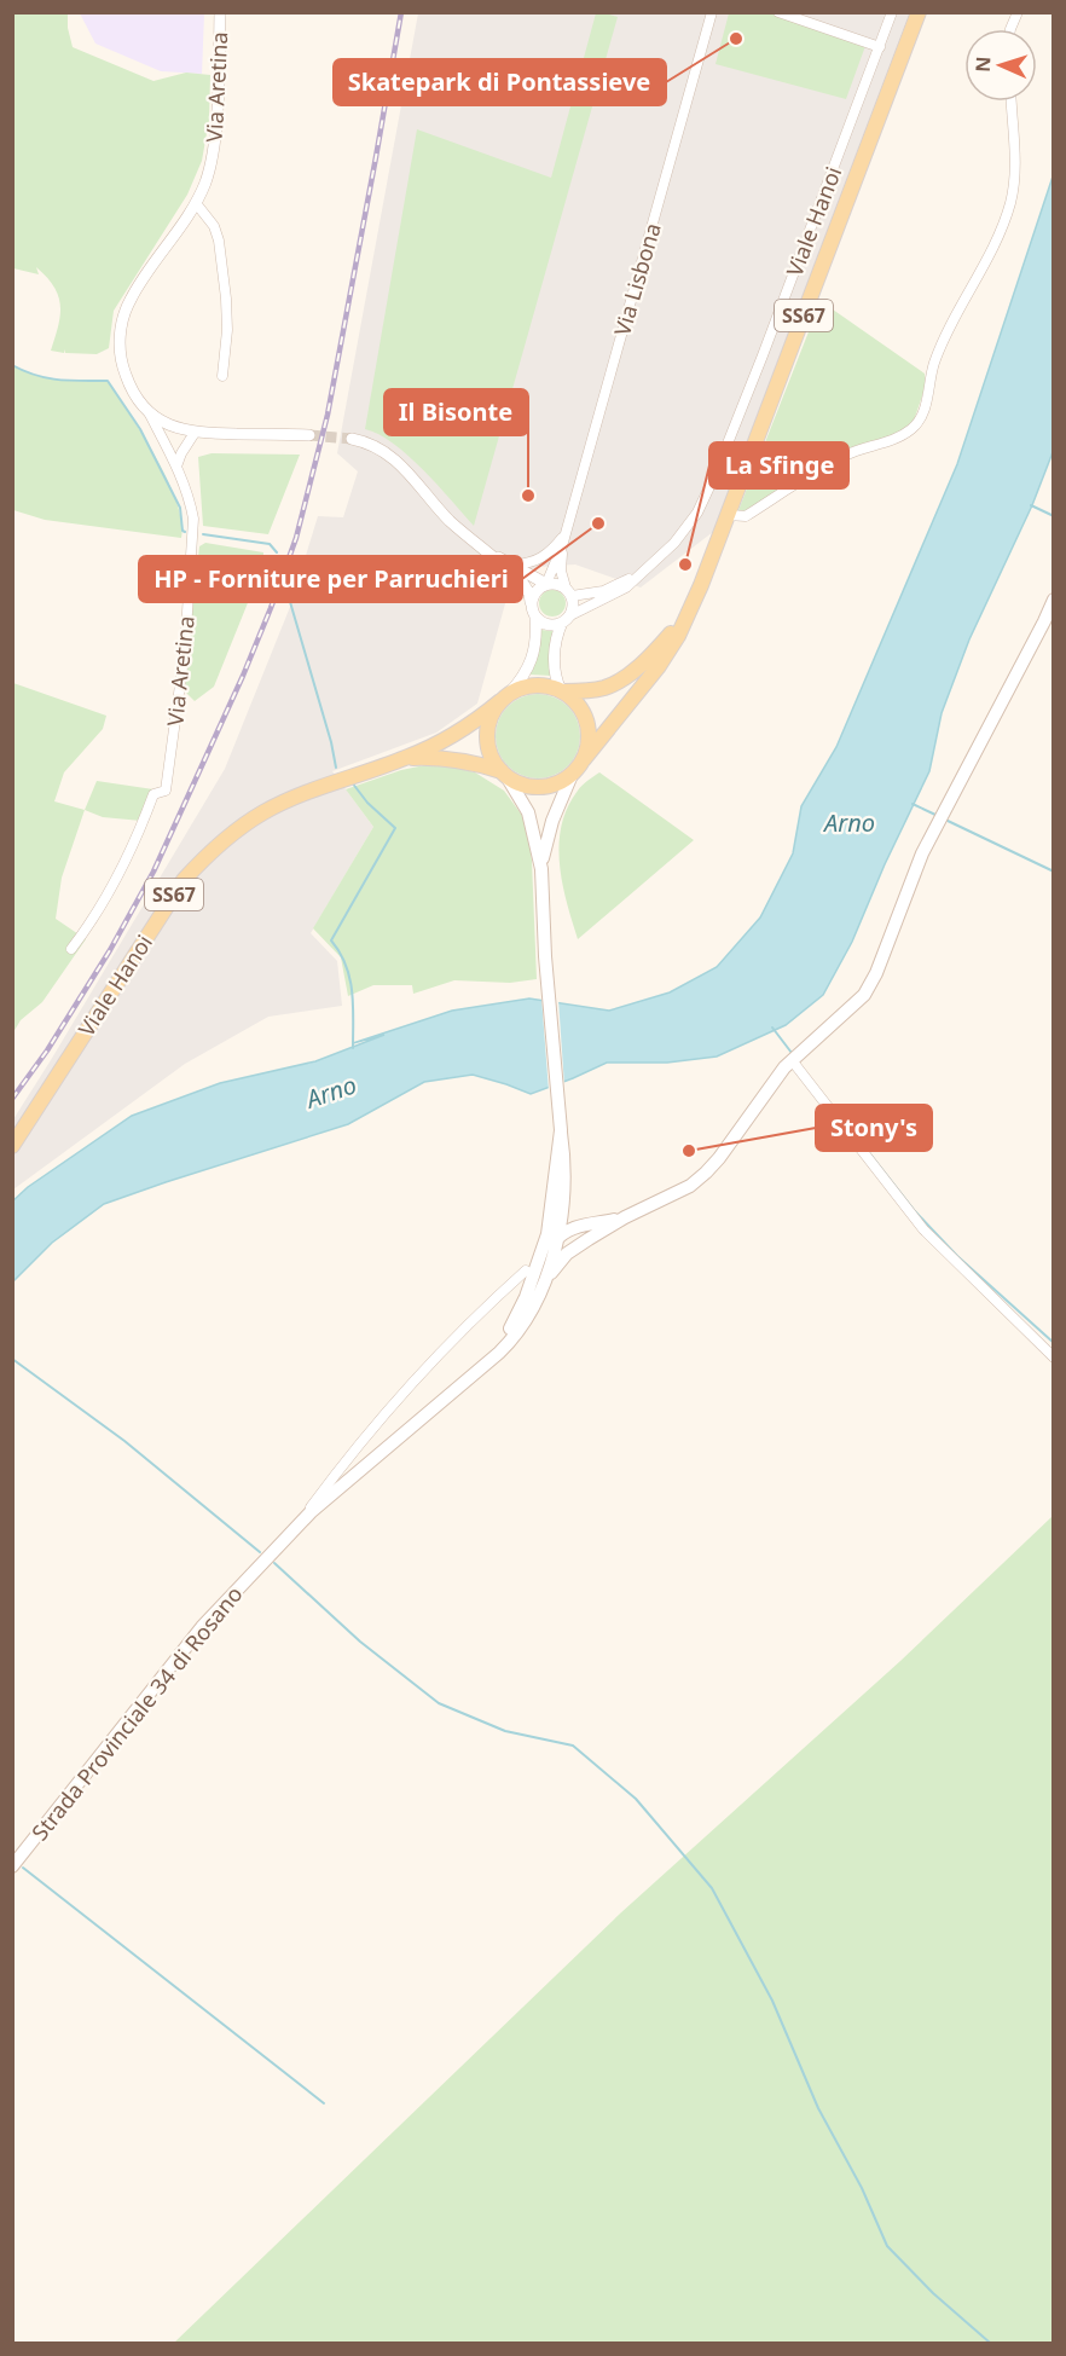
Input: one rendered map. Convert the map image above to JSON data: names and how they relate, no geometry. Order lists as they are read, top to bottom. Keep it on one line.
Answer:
{"streets":{"main road":["Viale Hanoi","SS67","Strada Provinciale 34 di Rosano"],"street":["Via Aretina","Via Lisbona"]},"crossings":[["Viale Hanoi","Via Lisbona"],["Viale Hanoi","SS67"],["Viale Hanoi","Strada Provinciale 34 di Rosano"],["SS67","Strada Provinciale 34 di Rosano"]],"water":["Arno"],"places":["Skatepark di Pontassieve","Il Bisonte","HP - Forniture per Parruchieri","La Sfinge","Stony's"],"north":"left"}
